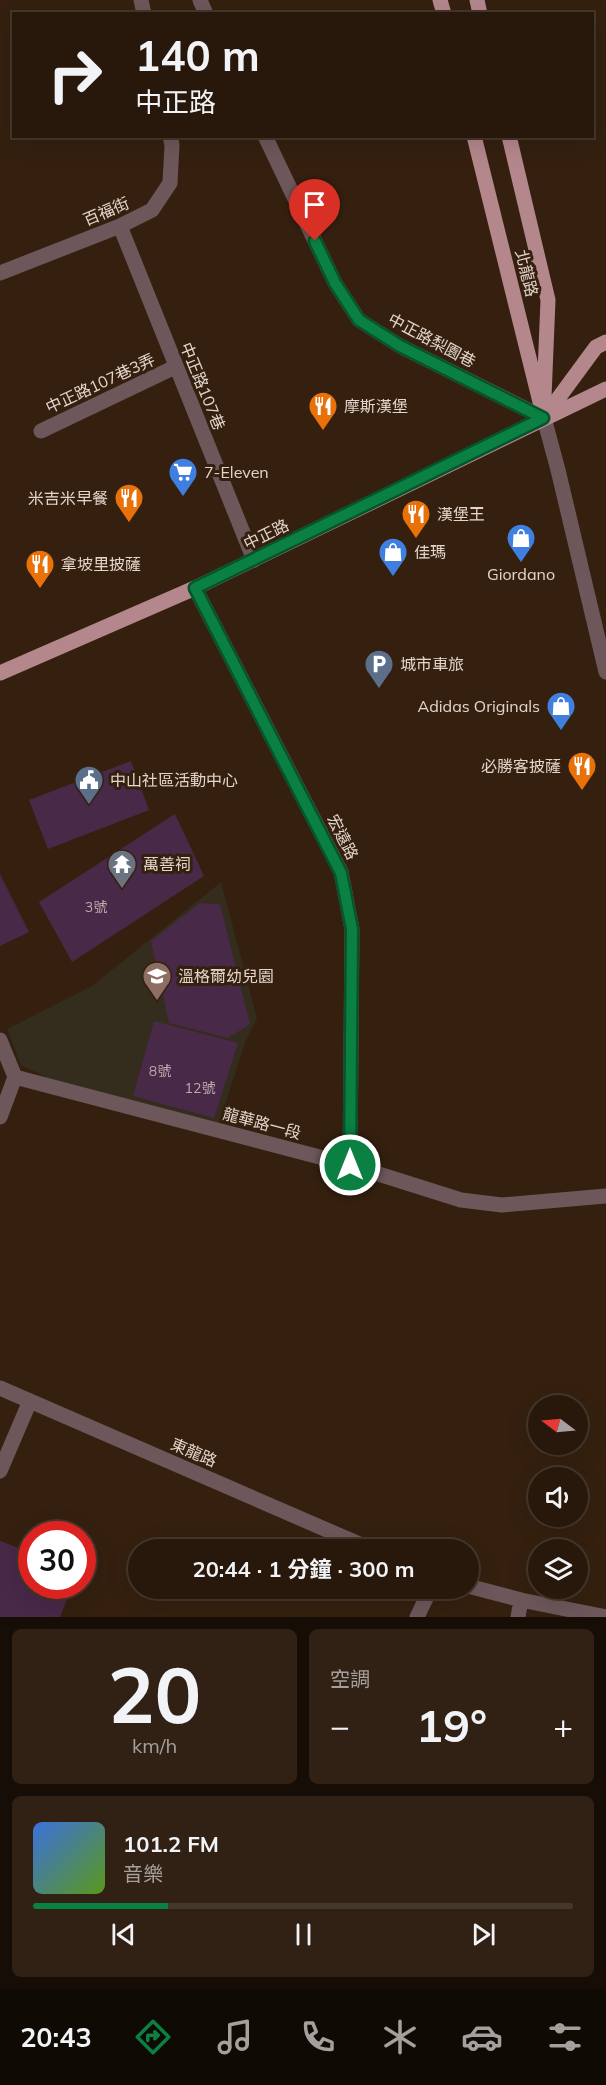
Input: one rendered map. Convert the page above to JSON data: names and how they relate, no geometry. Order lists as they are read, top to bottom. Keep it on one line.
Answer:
{"streets":{"main road":["北龍路","中正路"],"street":["百福街","中正路梨園巷","中正路107巷3弄","中正路107巷","宏遠路","龍華路一段","東龍路"]},"crossings":[["百福街","中正路107巷"],["北龍路","中正路梨園巷"],["北龍路","中正路"],["中正路梨園巷","中正路"],["中正路107巷3弄","中正路107巷"],["中正路107巷","中正路"],["中正路","宏遠路"],["宏遠路","龍華路一段"]],"places":{"restaurant":["摩斯漢堡","米吉米早餐","漢堡王","拿坡里披薩","必勝客披薩"],"supermarket":["7-Eleven"],"shop":["Giordano","佳瑪","Adidas Originals"],"parking":["城市車旅"],"public building":["中山社區活動中心"],"temple":["萬善祠"],"school or university":["溫格爾幼兒園"]},"house_numbers":["3號","8號","12號"],"north":"left","page":{"turn":["140 m","中正路"],"limit":"30","trip":"20:44 · 1 分鐘 · 300 m","tile":[["20","km/h"],"空調"],"heat":["−","19°","+"],"song":["101.2 FM","音樂"],"tabs":"20:43"}}
